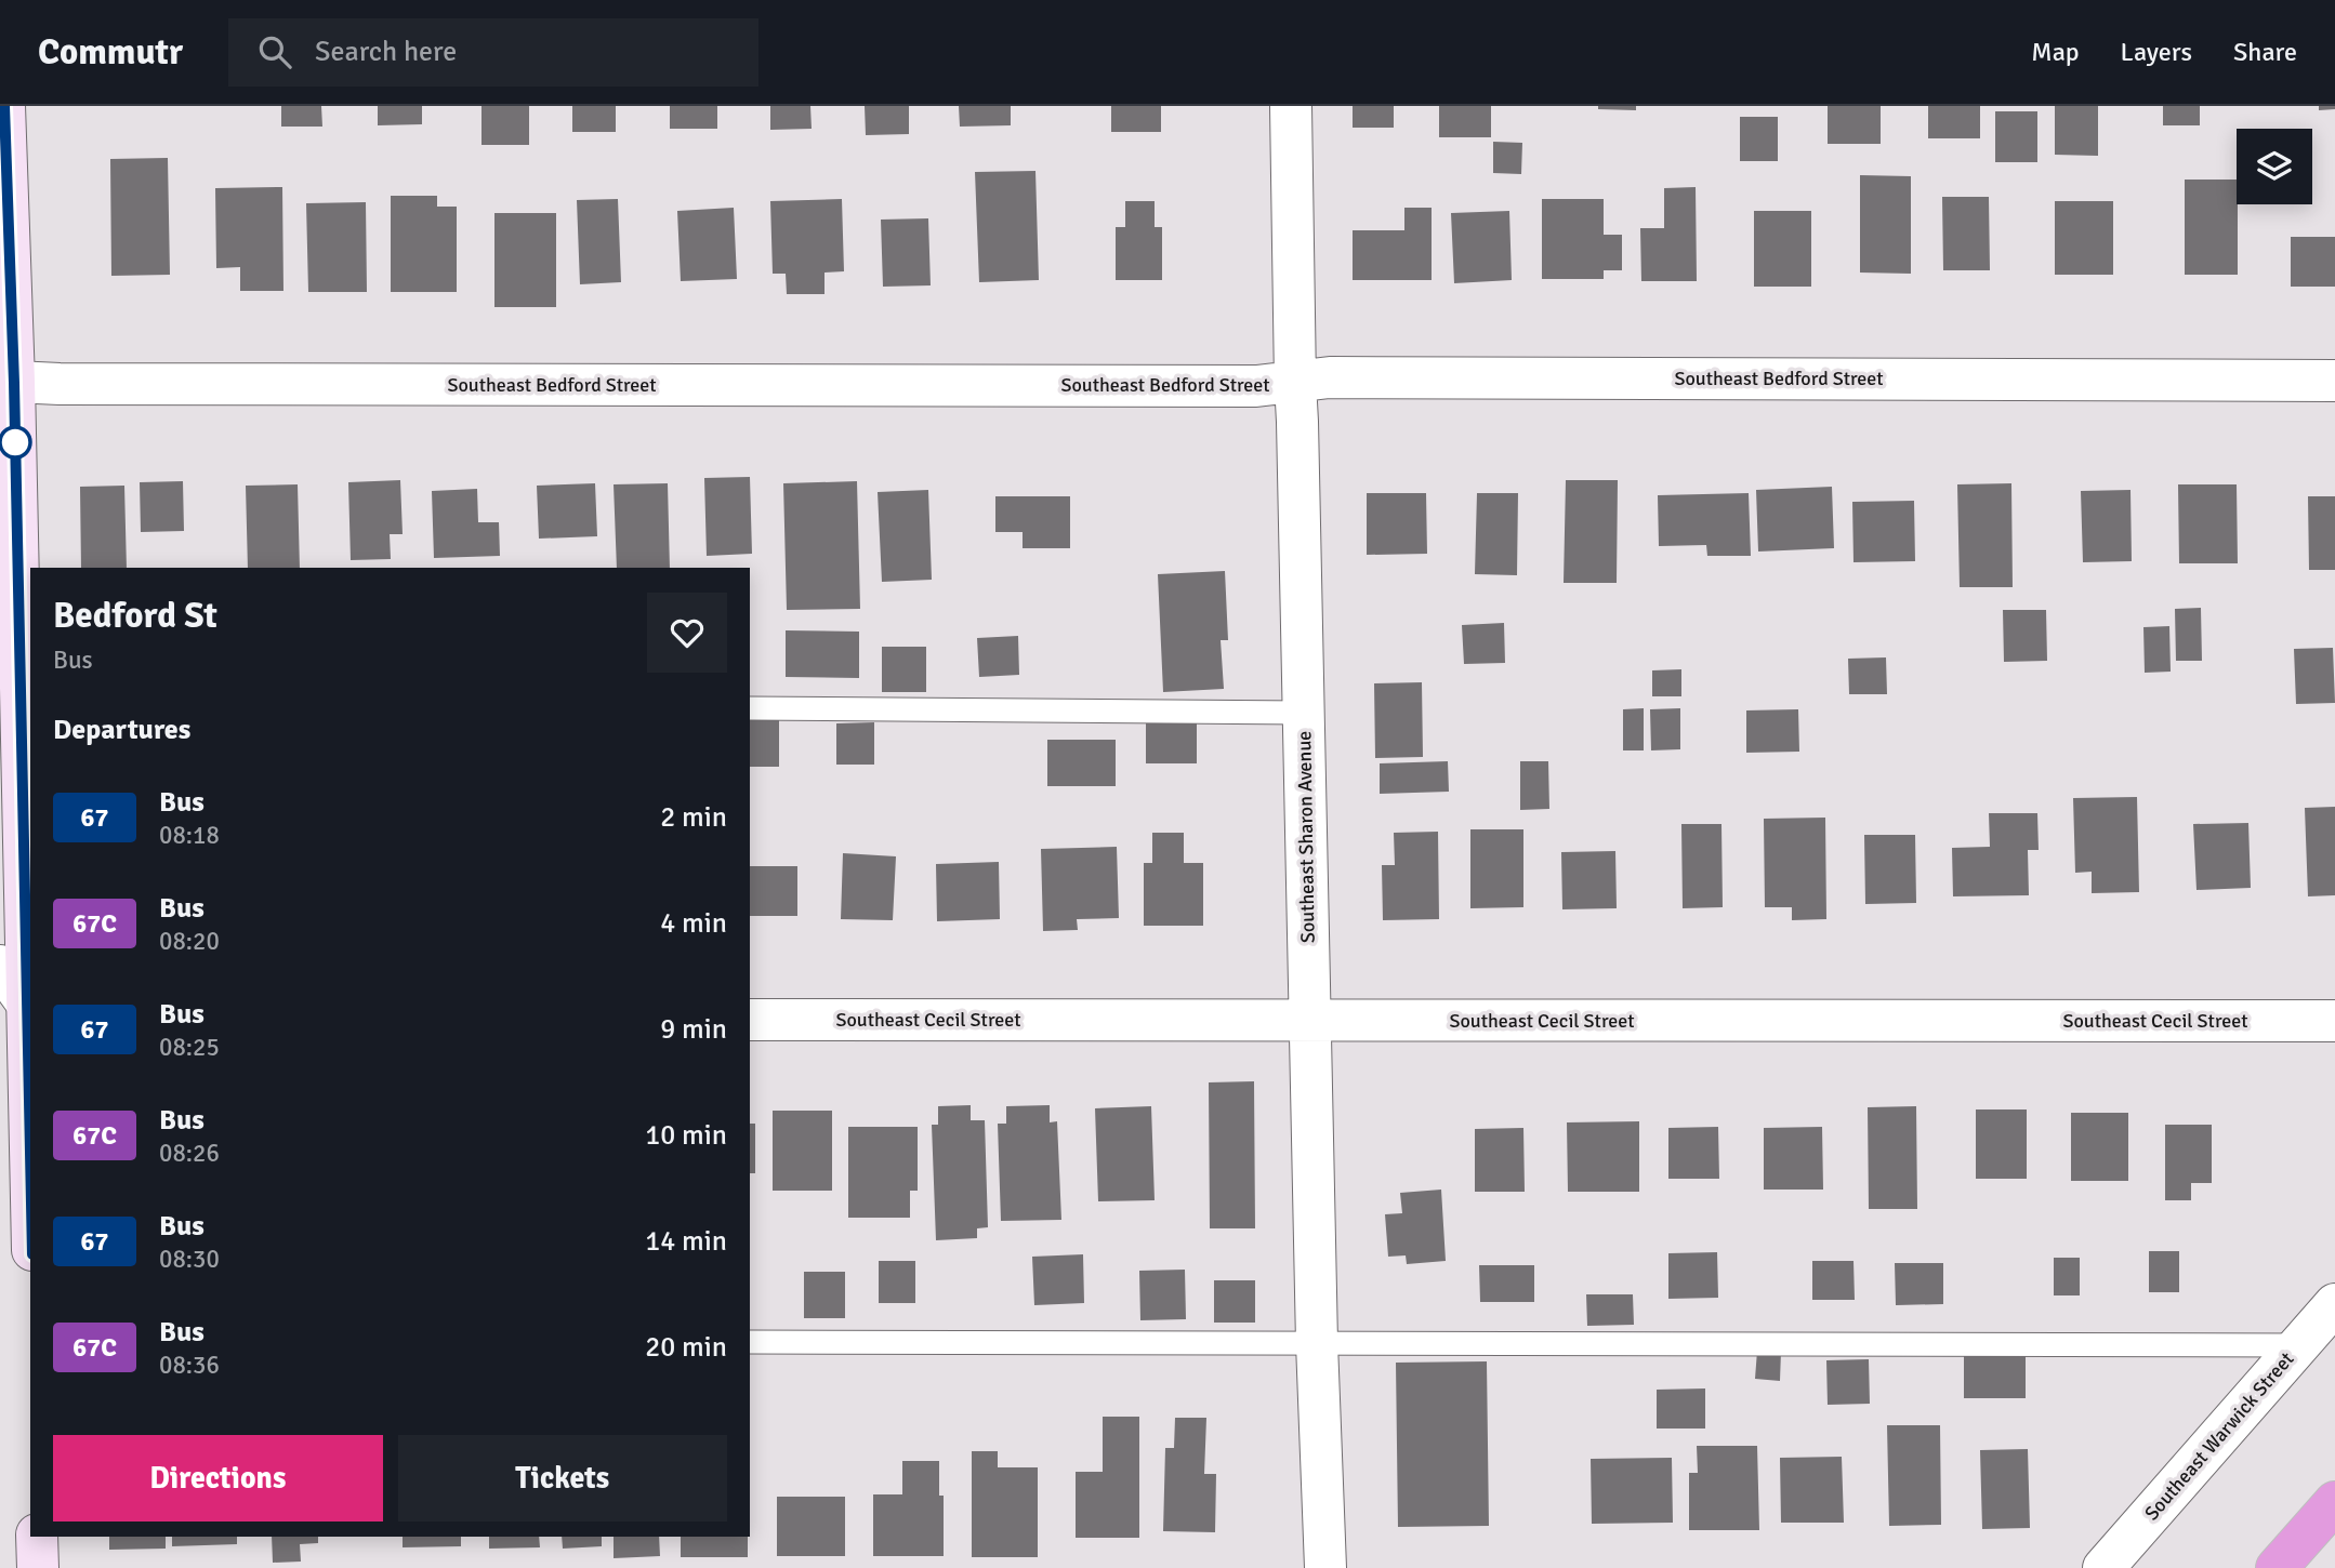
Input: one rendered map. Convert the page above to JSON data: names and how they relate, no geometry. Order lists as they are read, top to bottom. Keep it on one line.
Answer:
{"streets":{"street":["Southeast Bedford Street","Southeast Sharon Avenue","Southeast Cecil Street","Southeast Warwick Street"]},"crossings":[["Southeast Bedford Street","Southeast Sharon Avenue"],["Southeast Sharon Avenue","Southeast Cecil Street"]],"lines":["bus line 67"],"page":{"header":"Commutr","search":"Search here","nav":["Map","Layers","Share"],"heading":[["Bedford St","Bus"],"Departures"],"list":[{"mark":"67","name":"Bus","note":"08:18","value":"2 min"},{"mark":"67C","name":"Bus","note":"08:20","value":"4 min"},{"mark":"67","name":"Bus","note":"08:25","value":"9 min"},{"mark":"67C","name":"Bus","note":"08:26","value":"10 min"},{"mark":"67","name":"Bus","note":"08:30","value":"14 min"},{"mark":"67C","name":"Bus","note":"08:36","value":"20 min"}],"buttons":["Directions","Tickets"]}}
